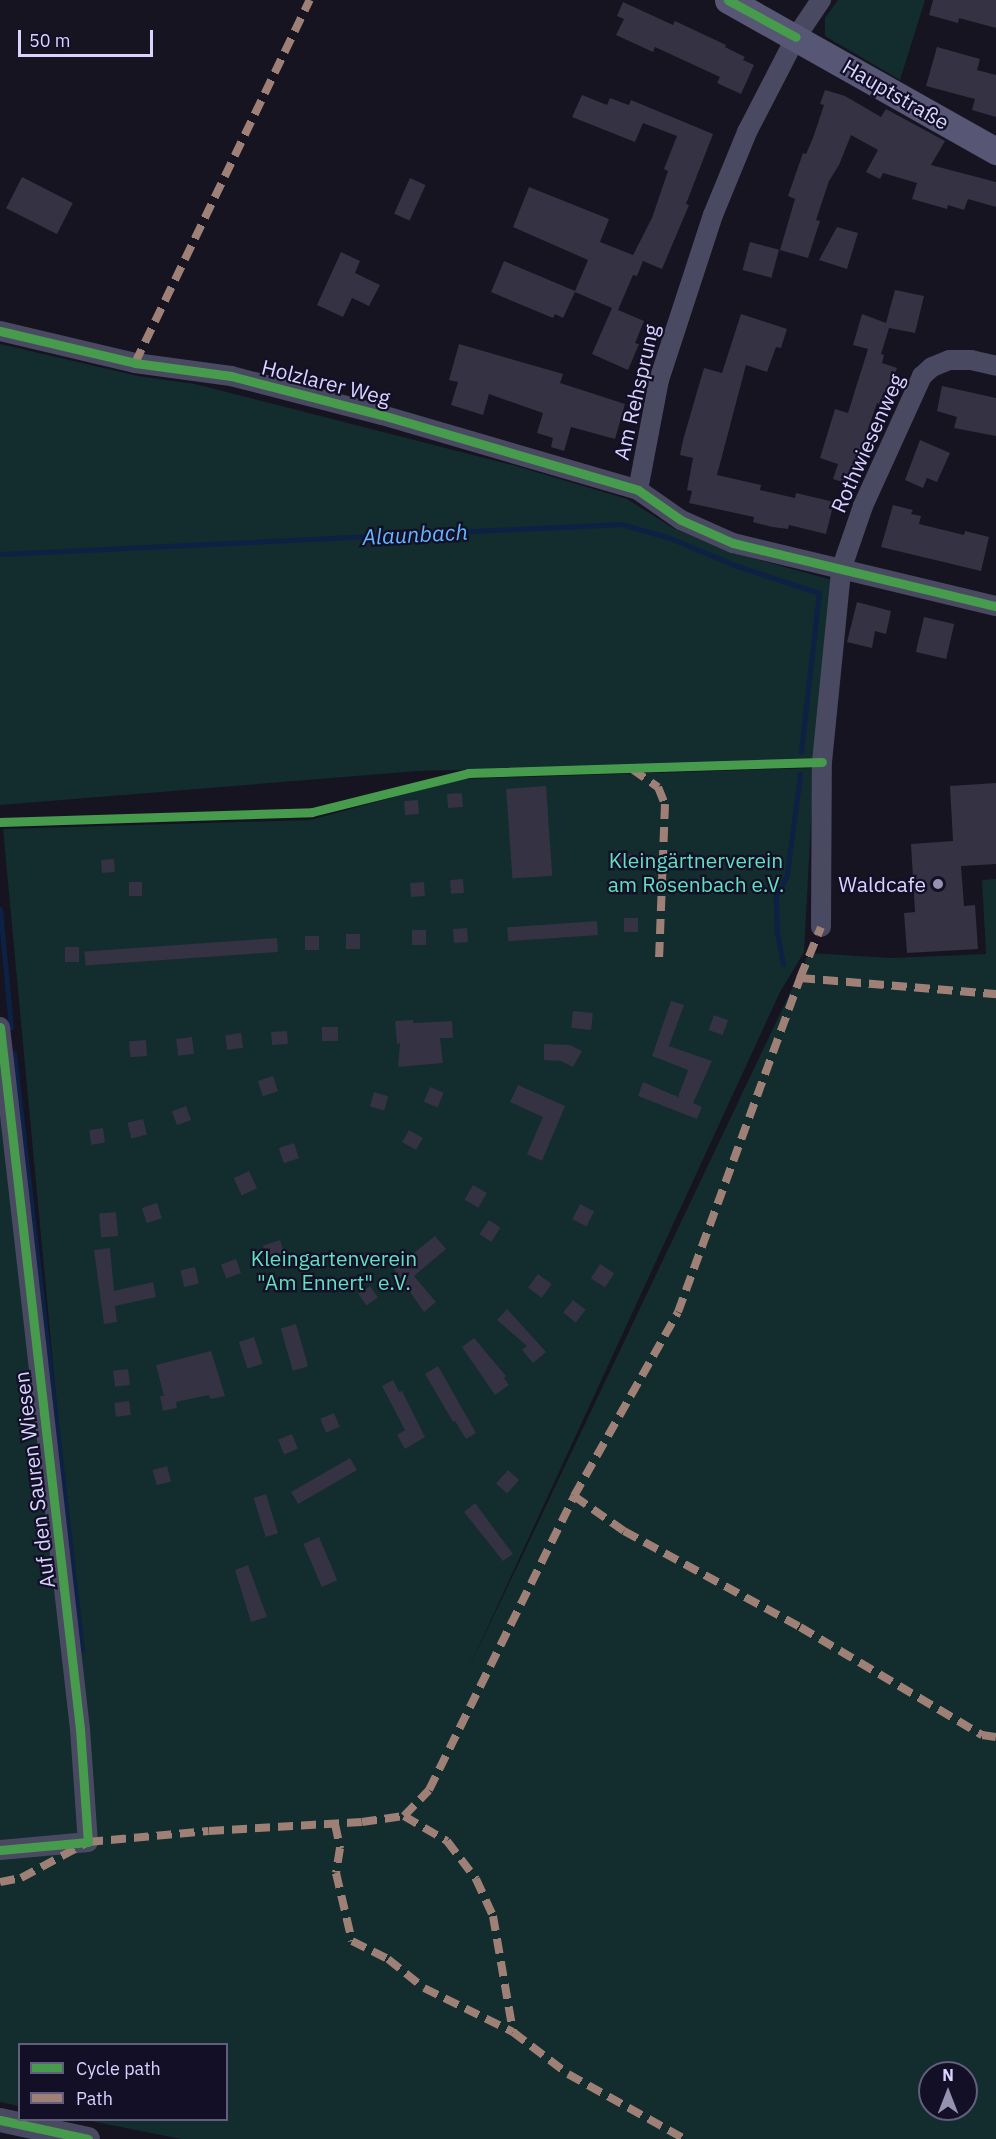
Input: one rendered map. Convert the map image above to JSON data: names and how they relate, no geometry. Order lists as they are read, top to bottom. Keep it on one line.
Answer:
{"streets":{"main road":["Hauptstraße"],"street":["Holzlarer Weg","Am Rehsprung","Rothwiesenweg","Auf den Sauren Wiesen"]},"crossings":[["Hauptstraße","Am Rehsprung"],["Holzlarer Weg","Am Rehsprung"],["Am Rehsprung","Rothwiesenweg"]],"water":["Alaunbach"],"parks":["Kleingärtnerverein am Rosenbach e.V.","Kleingartenverein \"Am Ennert\" e.V."],"places":["Waldcafe"],"legend":["Cycle path","Path"],"scale_bar":"50 m","north":"top"}
